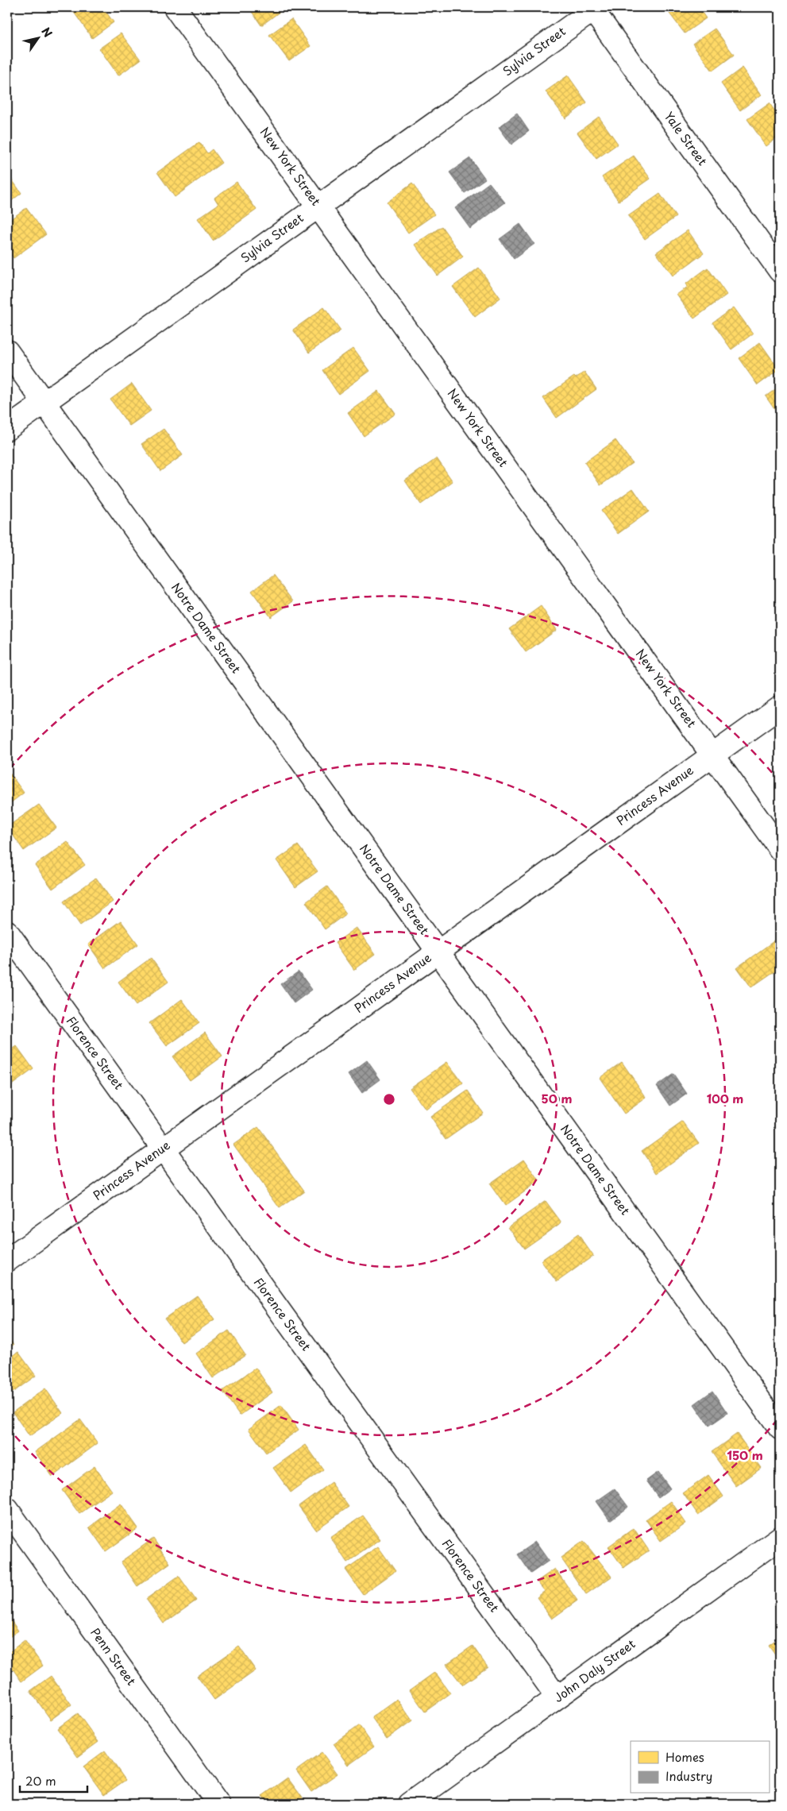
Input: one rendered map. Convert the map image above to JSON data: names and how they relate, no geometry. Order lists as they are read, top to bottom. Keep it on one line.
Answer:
{"streets":{"street":["Sylvia Street","Yale Street","New York Street","Notre Dame Street","Princess Avenue","Florence Street","Penn Street","John Daly Street"]},"crossings":[["Sylvia Street","Yale Street"],["Sylvia Street","New York Street"],["Sylvia Street","Notre Dame Street"],["New York Street","Princess Avenue"],["Notre Dame Street","Princess Avenue"],["Princess Avenue","Florence Street"],["Florence Street","John Daly Street"]],"legend":["Homes","Industry"],"scale_bar":"20 m","north":"top right","rings":["50 m","100 m","150 m"]}
